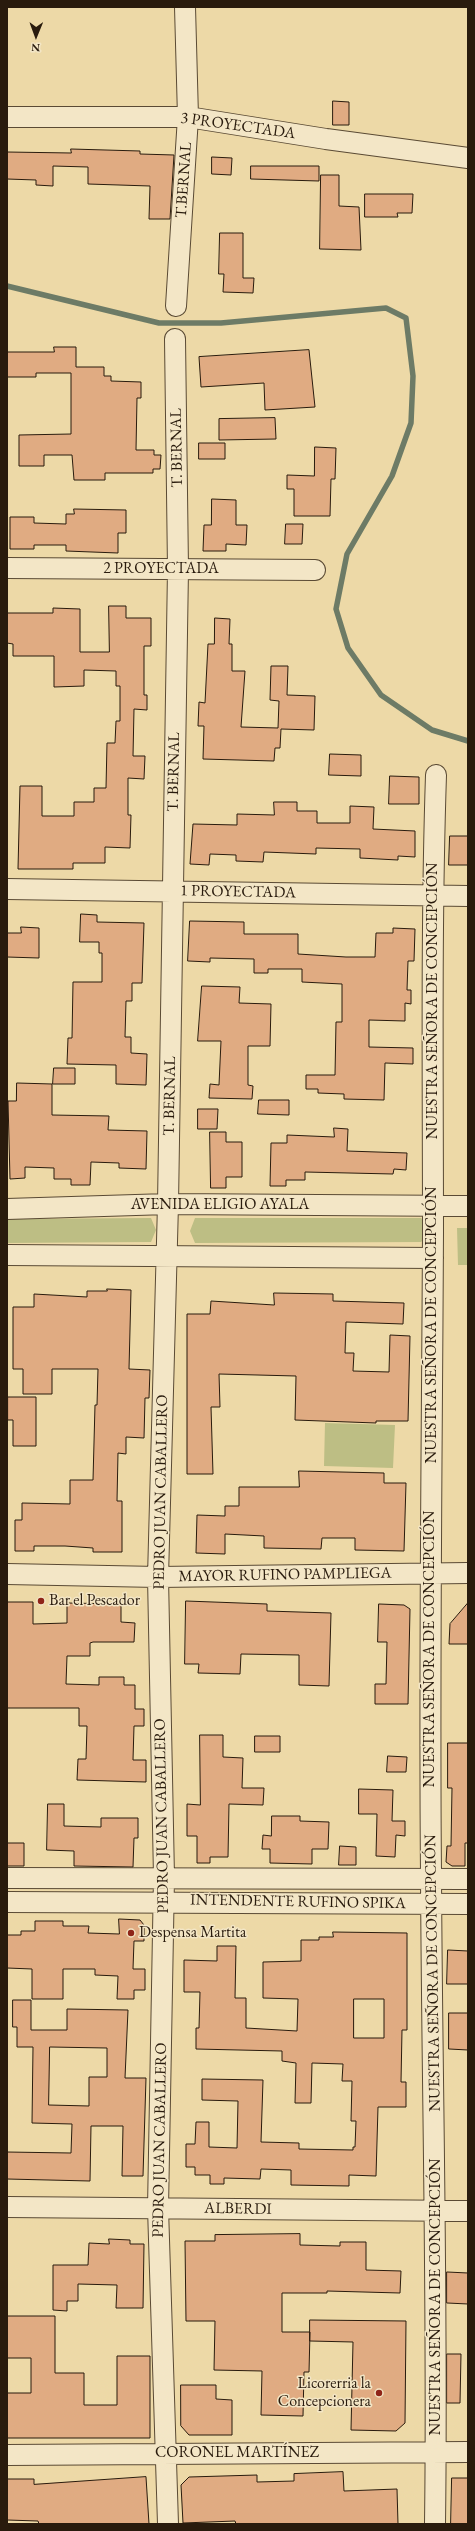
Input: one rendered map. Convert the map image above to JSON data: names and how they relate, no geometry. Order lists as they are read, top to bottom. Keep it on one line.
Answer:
{"streets":{"street":["3 PROYECTADA","T.BERNAL","T. BERNAL","2 PROYECTADA","1 PROYECTADA","NUESTRA SEÑORA DE CONCEPCIÓN","AVENIDA ELIGIO AYALA","PEDRO JUAN CABALLERO","MAYOR RUFINO PAMPLIEGA","INTENDENTE RUFINO SPIKA","ALBERDI","CORONEL MARTÍNEZ"]},"crossings":[["3 PROYECTADA","T.BERNAL"],["T. BERNAL","2 PROYECTADA"],["T. BERNAL","1 PROYECTADA"],["T. BERNAL","AVENIDA ELIGIO AYALA"],["T. BERNAL","PEDRO JUAN CABALLERO"],["1 PROYECTADA","NUESTRA SEÑORA DE CONCEPCIÓN"],["NUESTRA SEÑORA DE CONCEPCIÓN","AVENIDA ELIGIO AYALA"],["NUESTRA SEÑORA DE CONCEPCIÓN","MAYOR RUFINO PAMPLIEGA"],["NUESTRA SEÑORA DE CONCEPCIÓN","INTENDENTE RUFINO SPIKA"],["NUESTRA SEÑORA DE CONCEPCIÓN","ALBERDI"],["NUESTRA SEÑORA DE CONCEPCIÓN","CORONEL MARTÍNEZ"],["AVENIDA ELIGIO AYALA","PEDRO JUAN CABALLERO"],["PEDRO JUAN CABALLERO","MAYOR RUFINO PAMPLIEGA"],["PEDRO JUAN CABALLERO","INTENDENTE RUFINO SPIKA"],["PEDRO JUAN CABALLERO","ALBERDI"],["PEDRO JUAN CABALLERO","CORONEL MARTÍNEZ"]],"places":["Bar el Pescador","Despensa Martita","Licorerria la Concepcionera"],"north":"bottom"}
